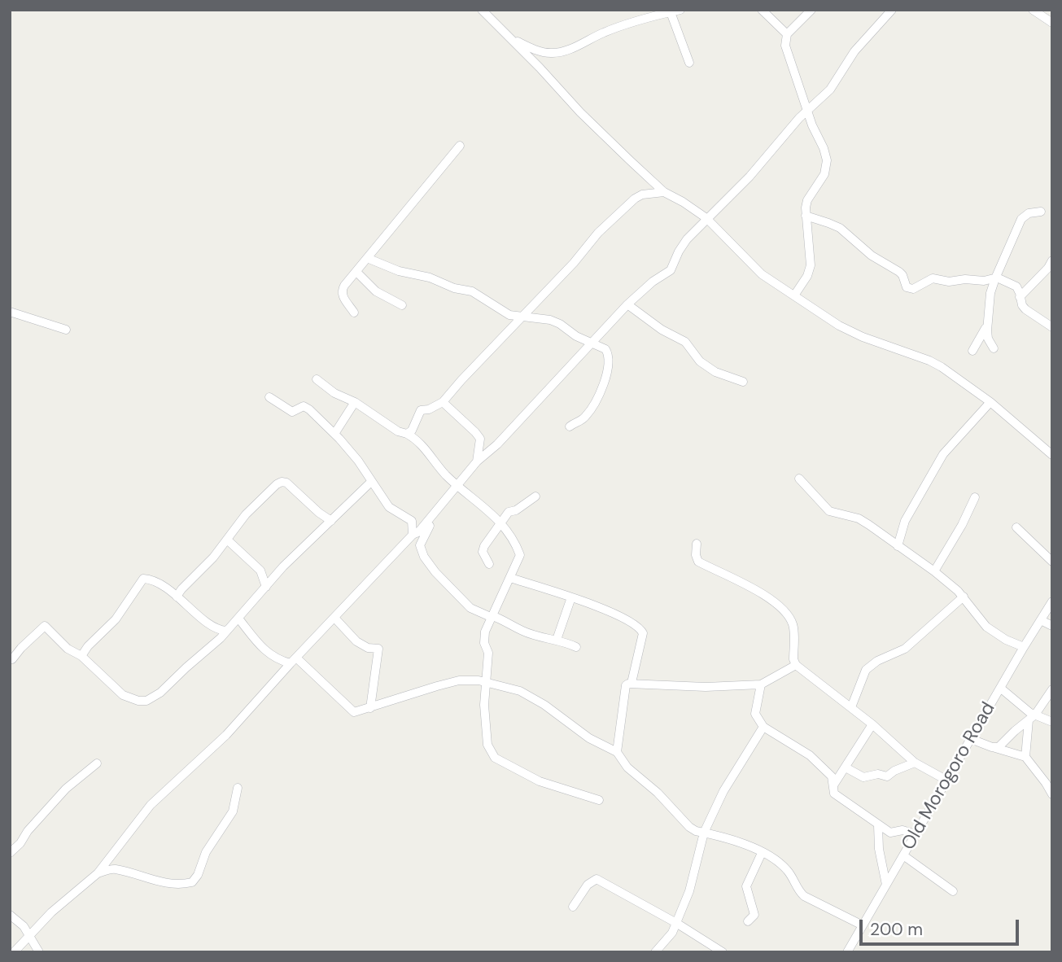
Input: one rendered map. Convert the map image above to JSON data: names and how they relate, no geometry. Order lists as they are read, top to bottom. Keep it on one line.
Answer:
{"streets":{"street":["Old Morogoro Road"]},"scale_bar":"200 m"}
